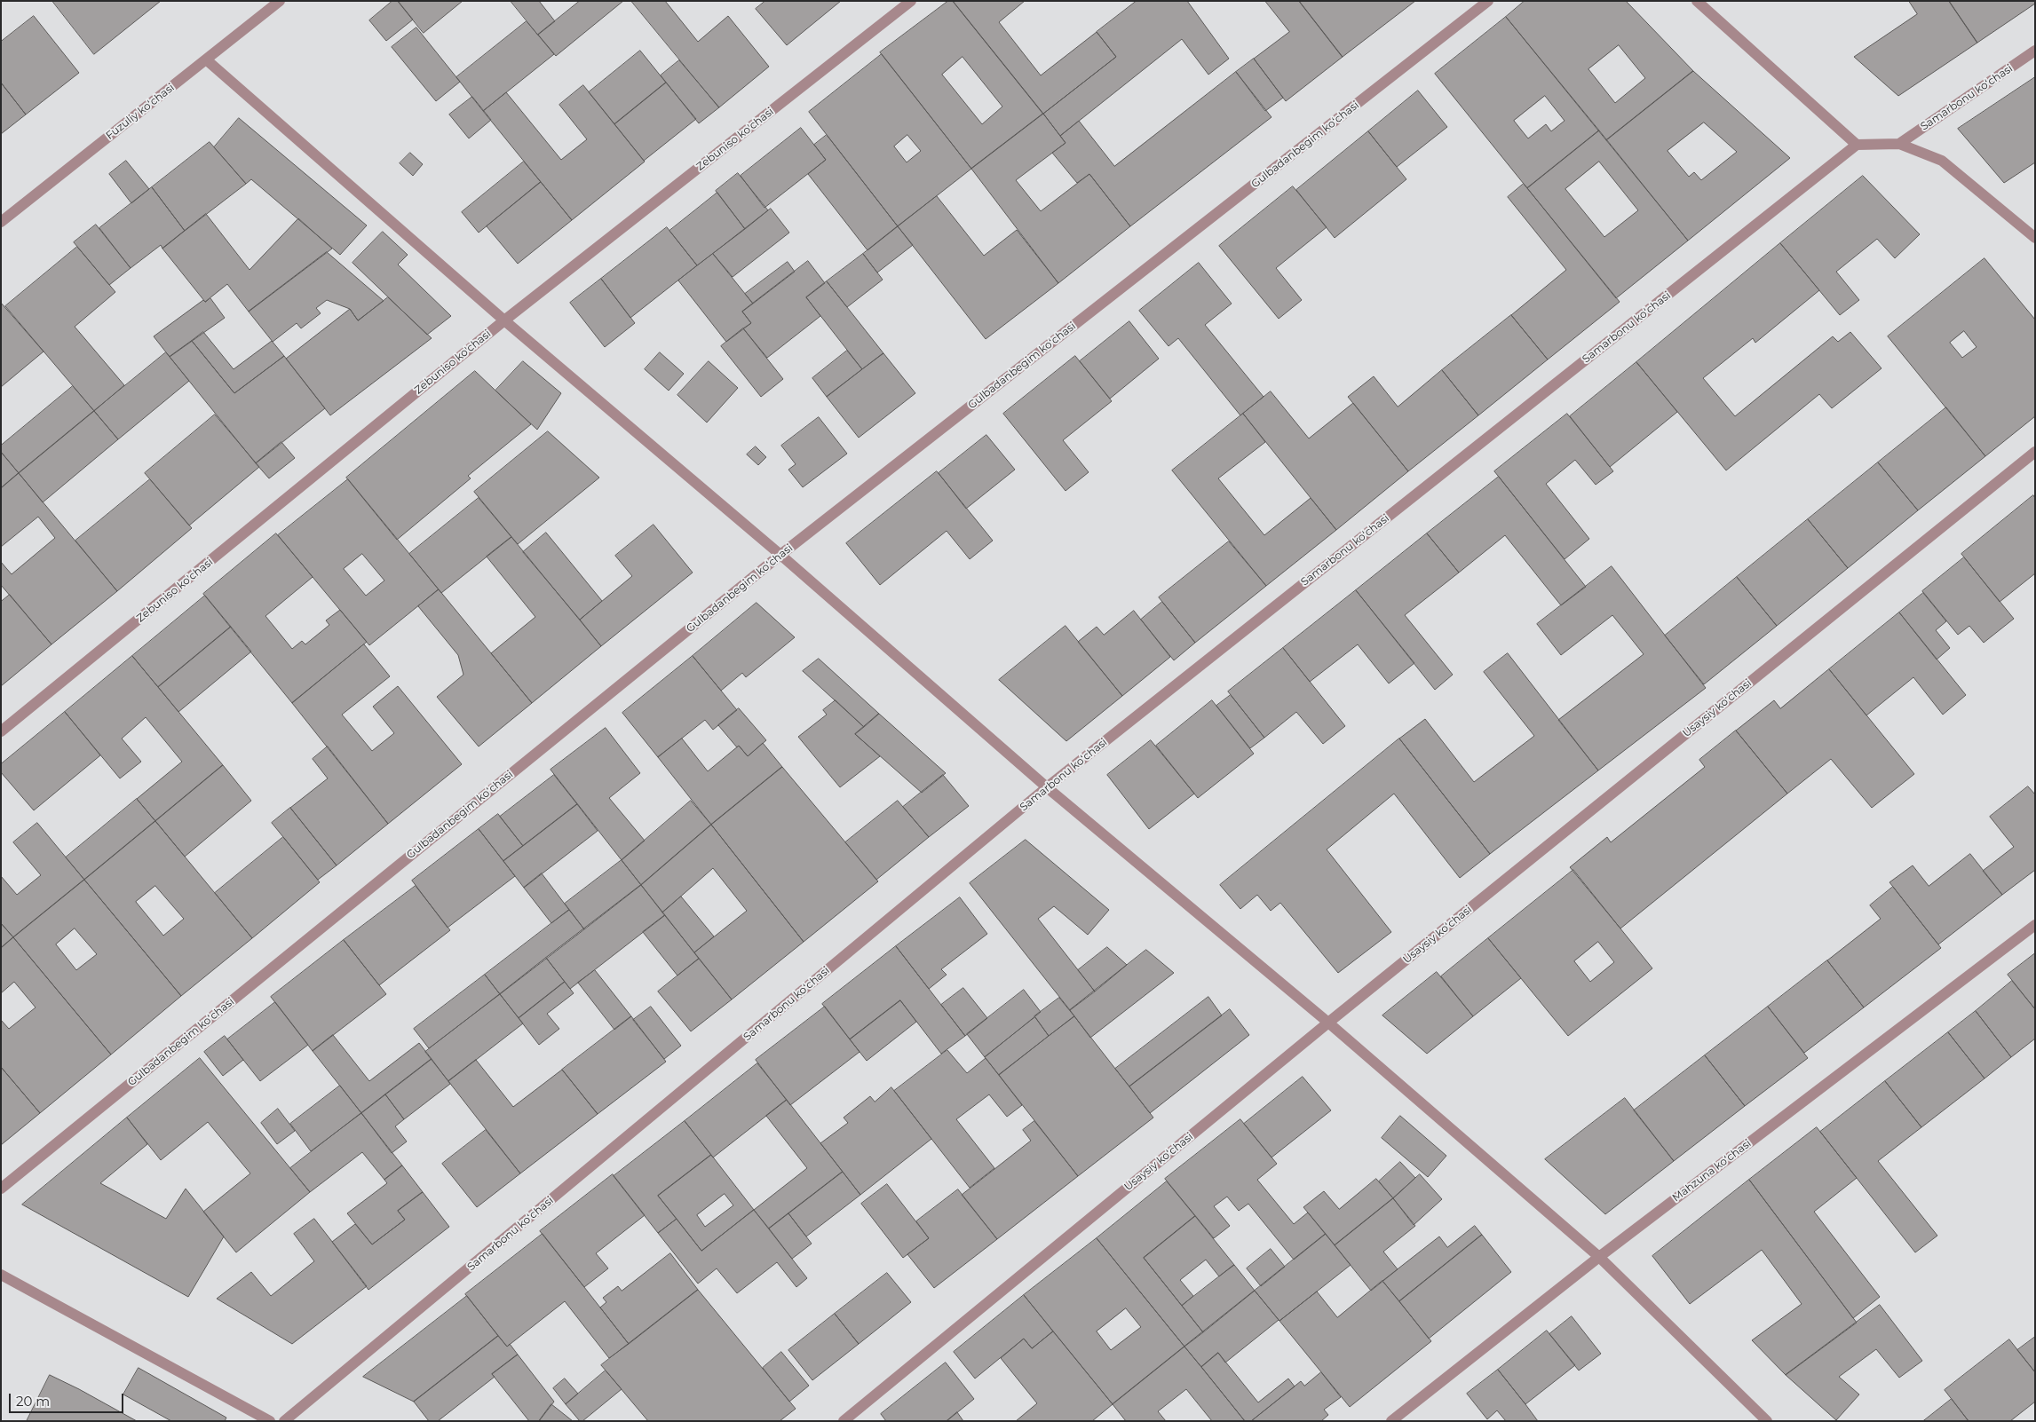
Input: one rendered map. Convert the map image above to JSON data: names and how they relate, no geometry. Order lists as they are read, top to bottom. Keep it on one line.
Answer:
{"streets":{"street":["Samarbonu koʻchasi","Fuzuliy koʻchasi","Zebuniso ko'chasi","Gulbadanbegim koʻchasi","Usaysiy koʻchasi","Mahzuna koʻchasi"]},"scale_bar":"20 m"}
